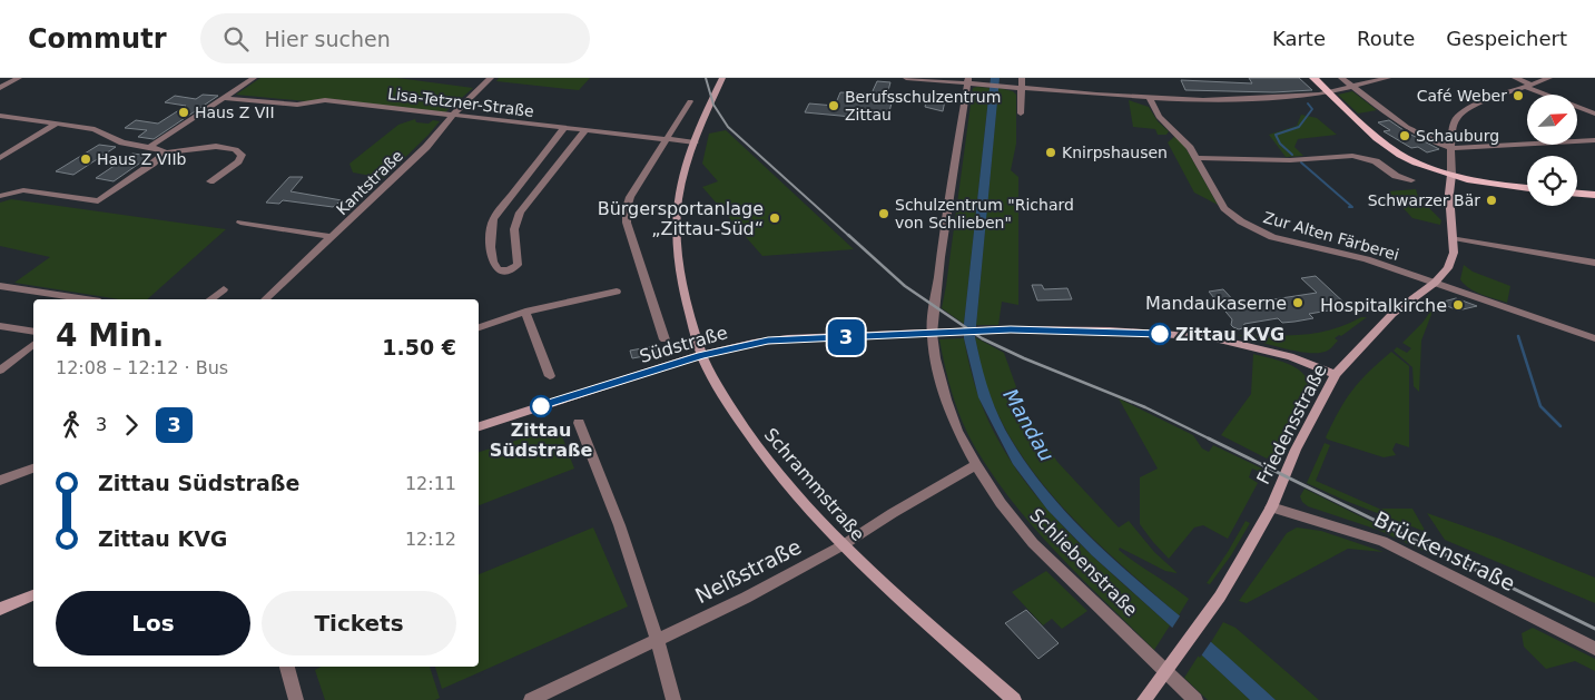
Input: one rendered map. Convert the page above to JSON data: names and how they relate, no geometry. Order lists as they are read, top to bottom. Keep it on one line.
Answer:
{"streets":{"main road":["Südstraße","Friedensstraße","Schrammstraße"],"street":["Lisa-Tetzner-Straße","Kantstraße","Zur Alten Färberei","Brückenstraße","Schliebenstraße","Neißstraße"]},"crossings":[["Lisa-Tetzner-Straße","Kantstraße"],["Lisa-Tetzner-Straße","Schrammstraße"],["Zur Alten Färberei","Friedensstraße"],["Südstraße","Friedensstraße"],["Südstraße","Schrammstraße"],["Südstraße","Schliebenstraße"],["Friedensstraße","Brückenstraße"],["Friedensstraße","Schliebenstraße"],["Schrammstraße","Neißstraße"],["Schliebenstraße","Neißstraße"]],"water":["Mandau"],"places":["Café Weber","Berufsschulzentrum Zittau","Haus Z VII","Schauburg","Knirpshausen","Haus Z VIIb","Schwarzer Bär","Schulzentrum \"Richard von Schlieben\"","Bürgersportanlage „Zittau-Süd“","Mandaukaserne","Hospitalkirche","Zittau KVG","Zittau Südstraße"],"lines":["bus line 3"],"north":"top right","page":{"header":"Commutr","search":"Hier suchen","nav":["Karte","Route","Gespeichert"],"on_map":"3","heading":["4 Min.","12:08 – 12:12 · Bus","1.50 €"],"legs":["3","3"],"list":[{"name":"Zittau Südstraße","value":"12:11"},{"name":"Zittau KVG","value":"12:12"}],"buttons":["Los","Tickets"]}}
